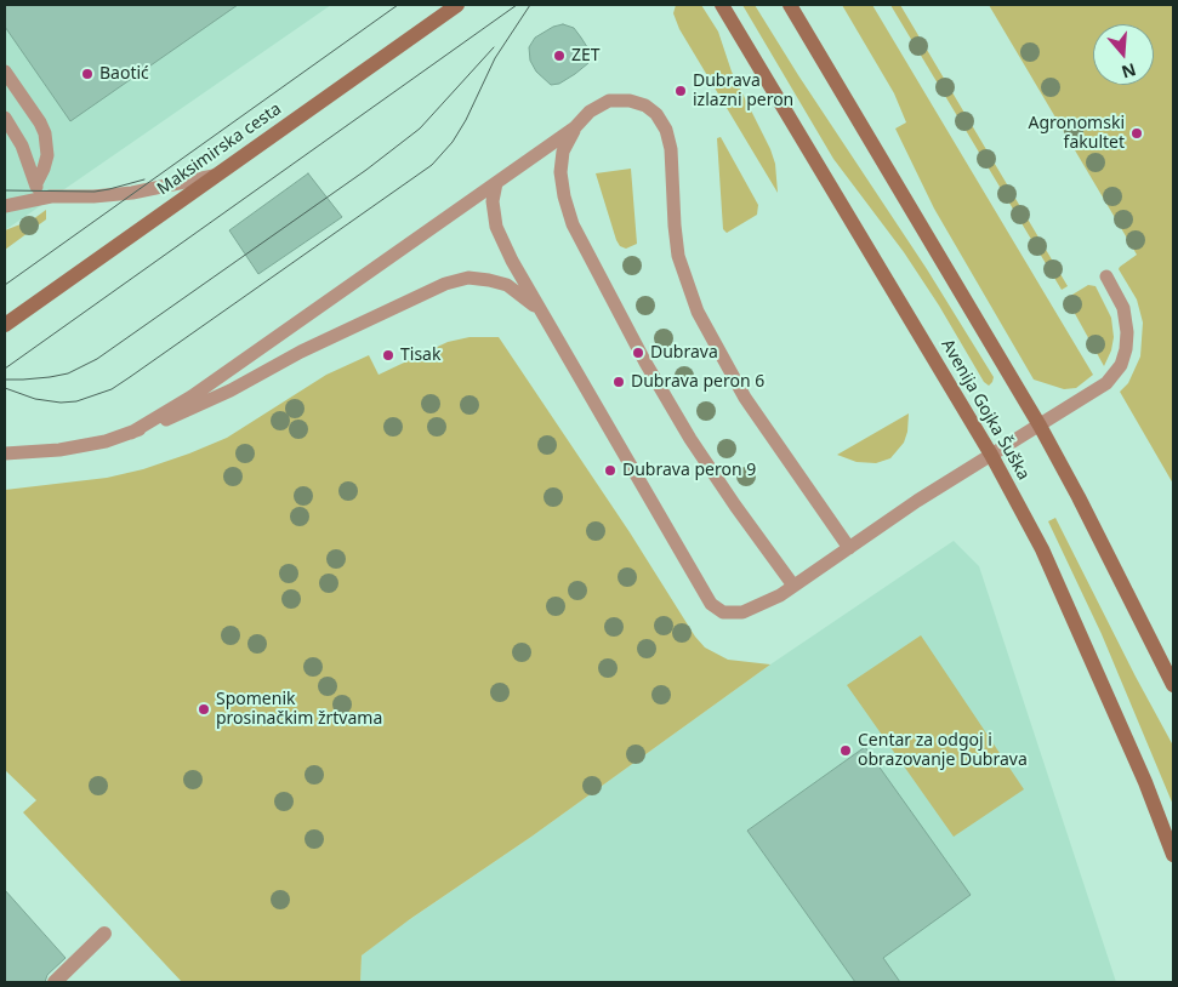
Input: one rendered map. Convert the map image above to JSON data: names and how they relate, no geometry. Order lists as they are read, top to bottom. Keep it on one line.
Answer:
{"streets":{"main road":["Maksimirska cesta","Avenija Gojka Šuška"]},"places":["ZET","Baotić","Dubrava izlazni peron","Agronomski fakultet","Dubrava","Tisak","Dubrava peron 6","Dubrava peron 9","Spomenik prosinačkim žrtvama","Centar za odgoj i obrazovanje Dubrava"],"north":"bottom"}
